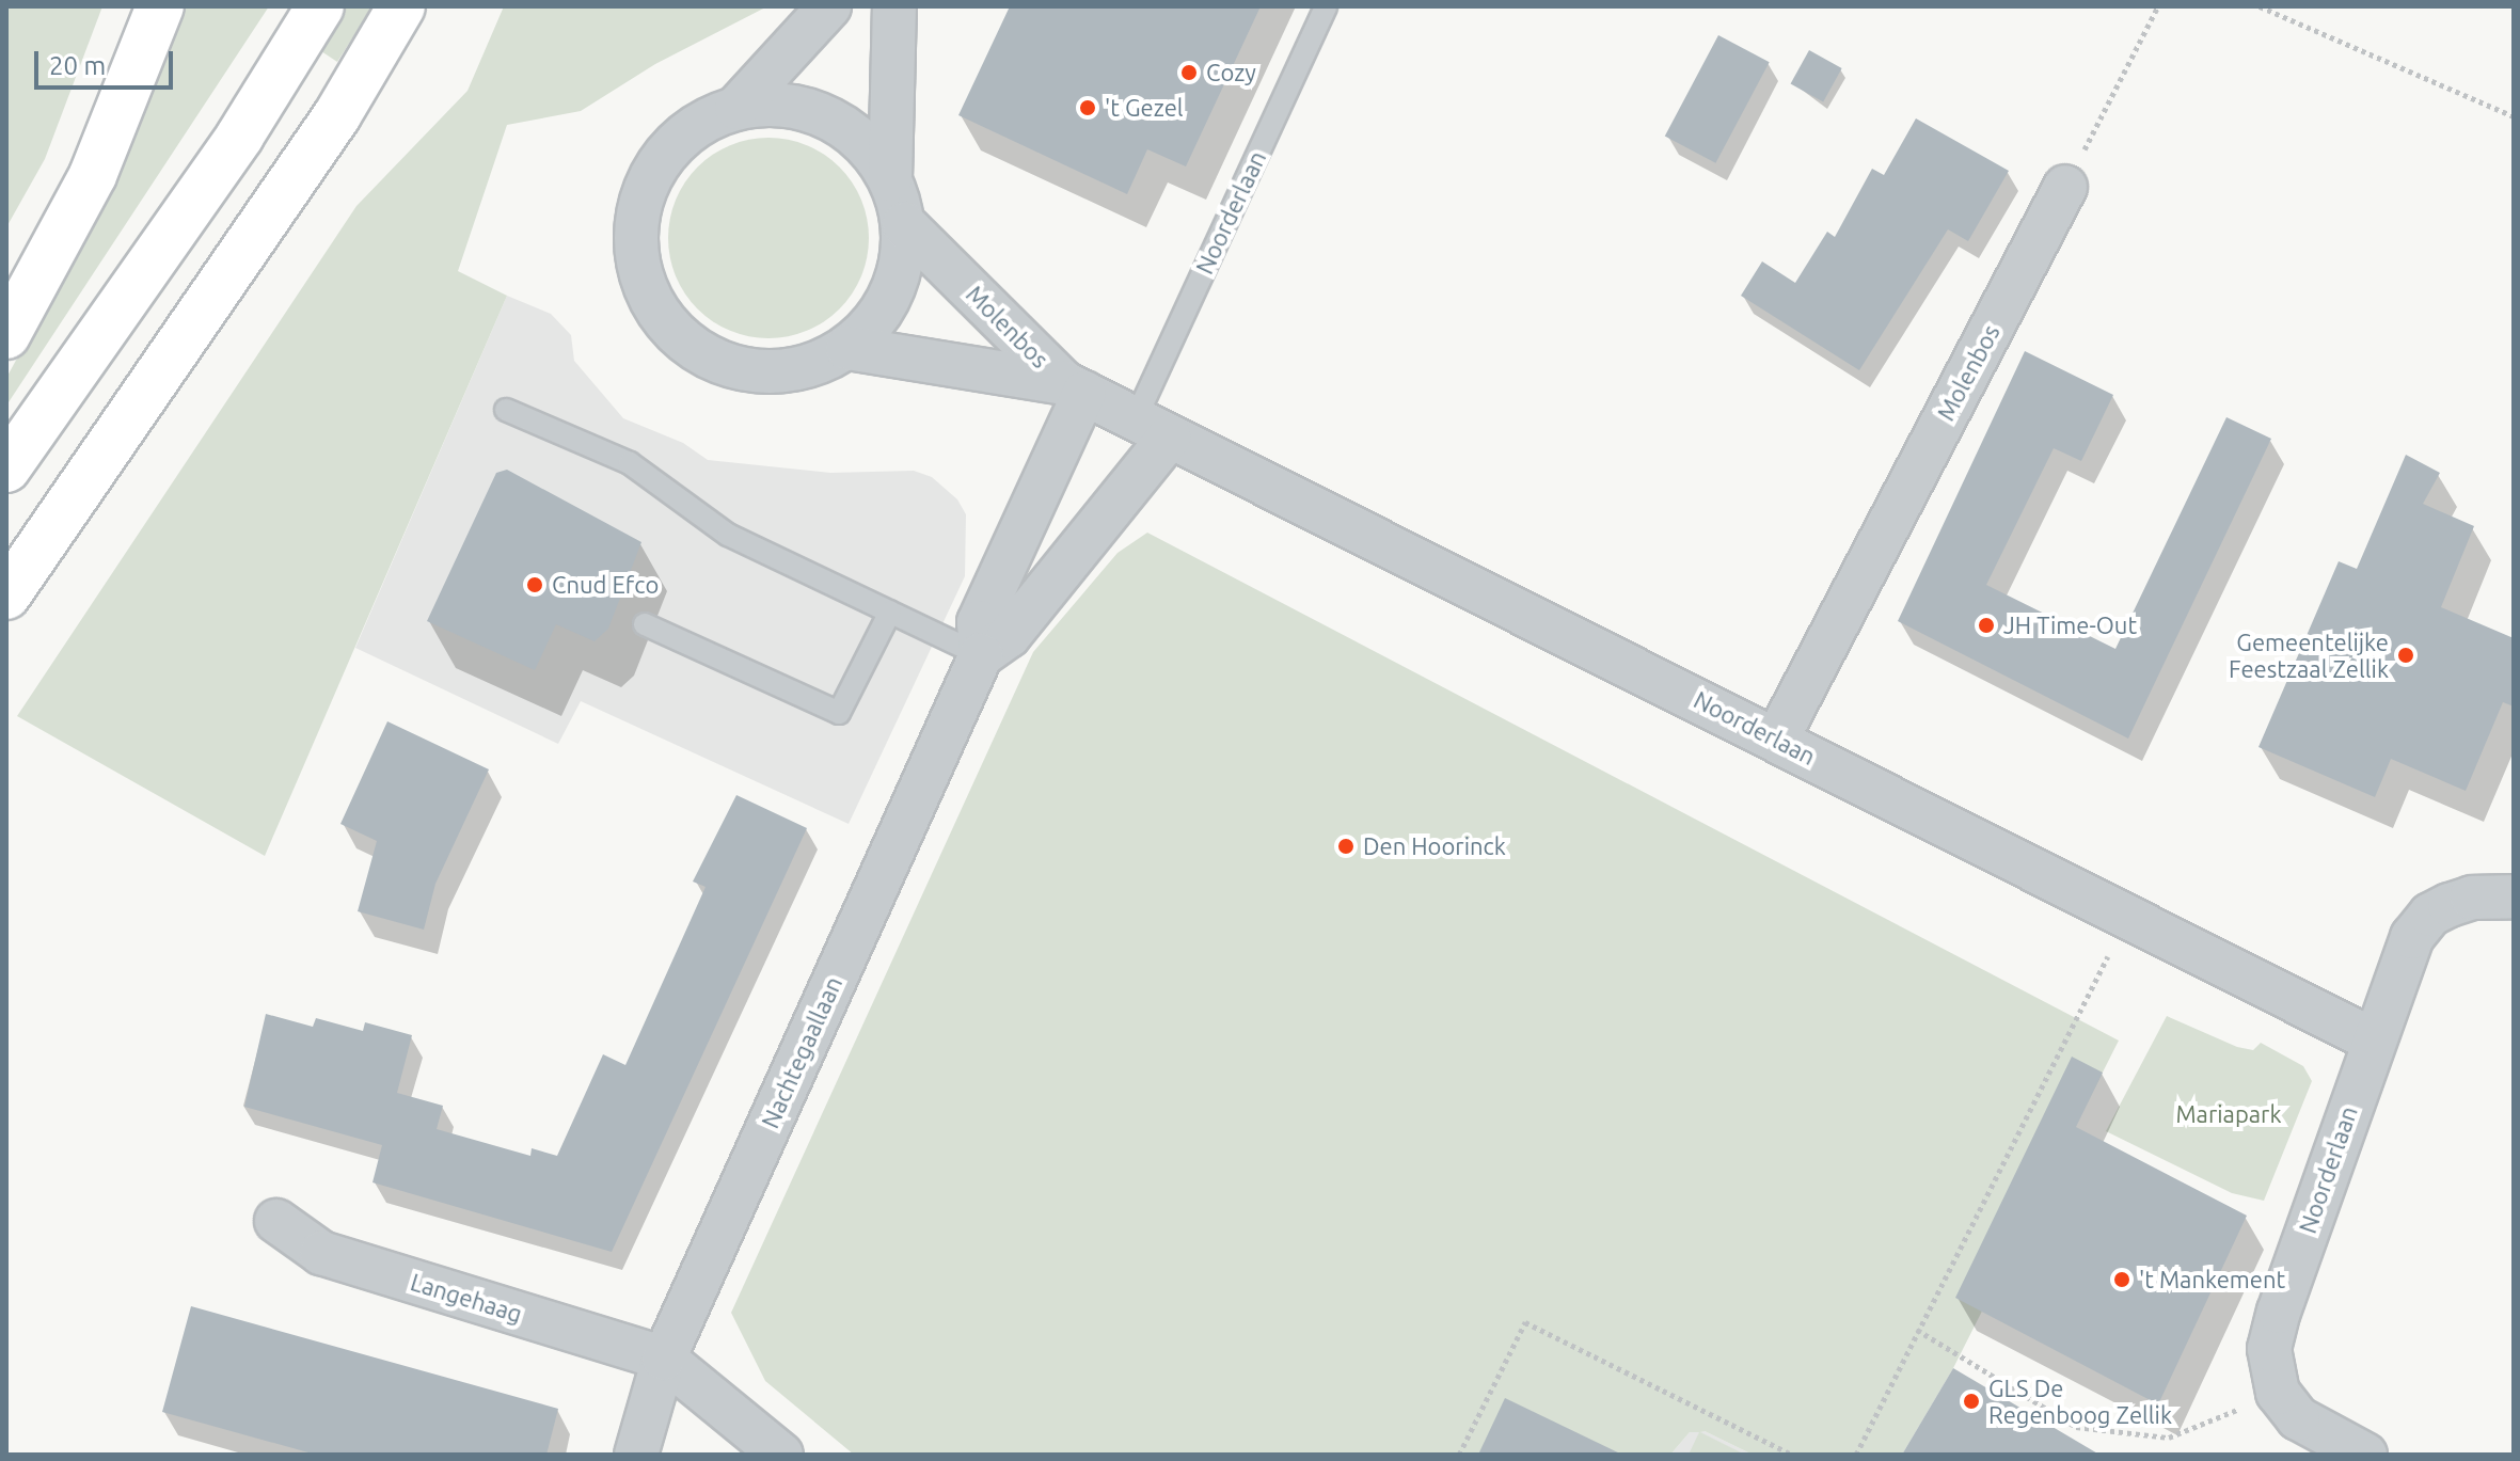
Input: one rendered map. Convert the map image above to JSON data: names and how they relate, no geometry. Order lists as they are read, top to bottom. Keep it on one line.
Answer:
{"streets":{"street":["Noorderlaan","Molenbos","Nachtegaallaan","Langehaag"]},"crossings":[["Noorderlaan","Molenbos"],["Noorderlaan","Nachtegaallaan"],["Molenbos","Nachtegaallaan"],["Nachtegaallaan","Langehaag"]],"parks":["Mariapark"],"places":["Cozy","'t Gezel","Cnud Efco","JH Time-Out","Gemeentelijke Feestzaal Zellik","Den Hoorinck","'t Mankement","GLS De Regenboog Zellik"],"scale_bar":"20 m"}
